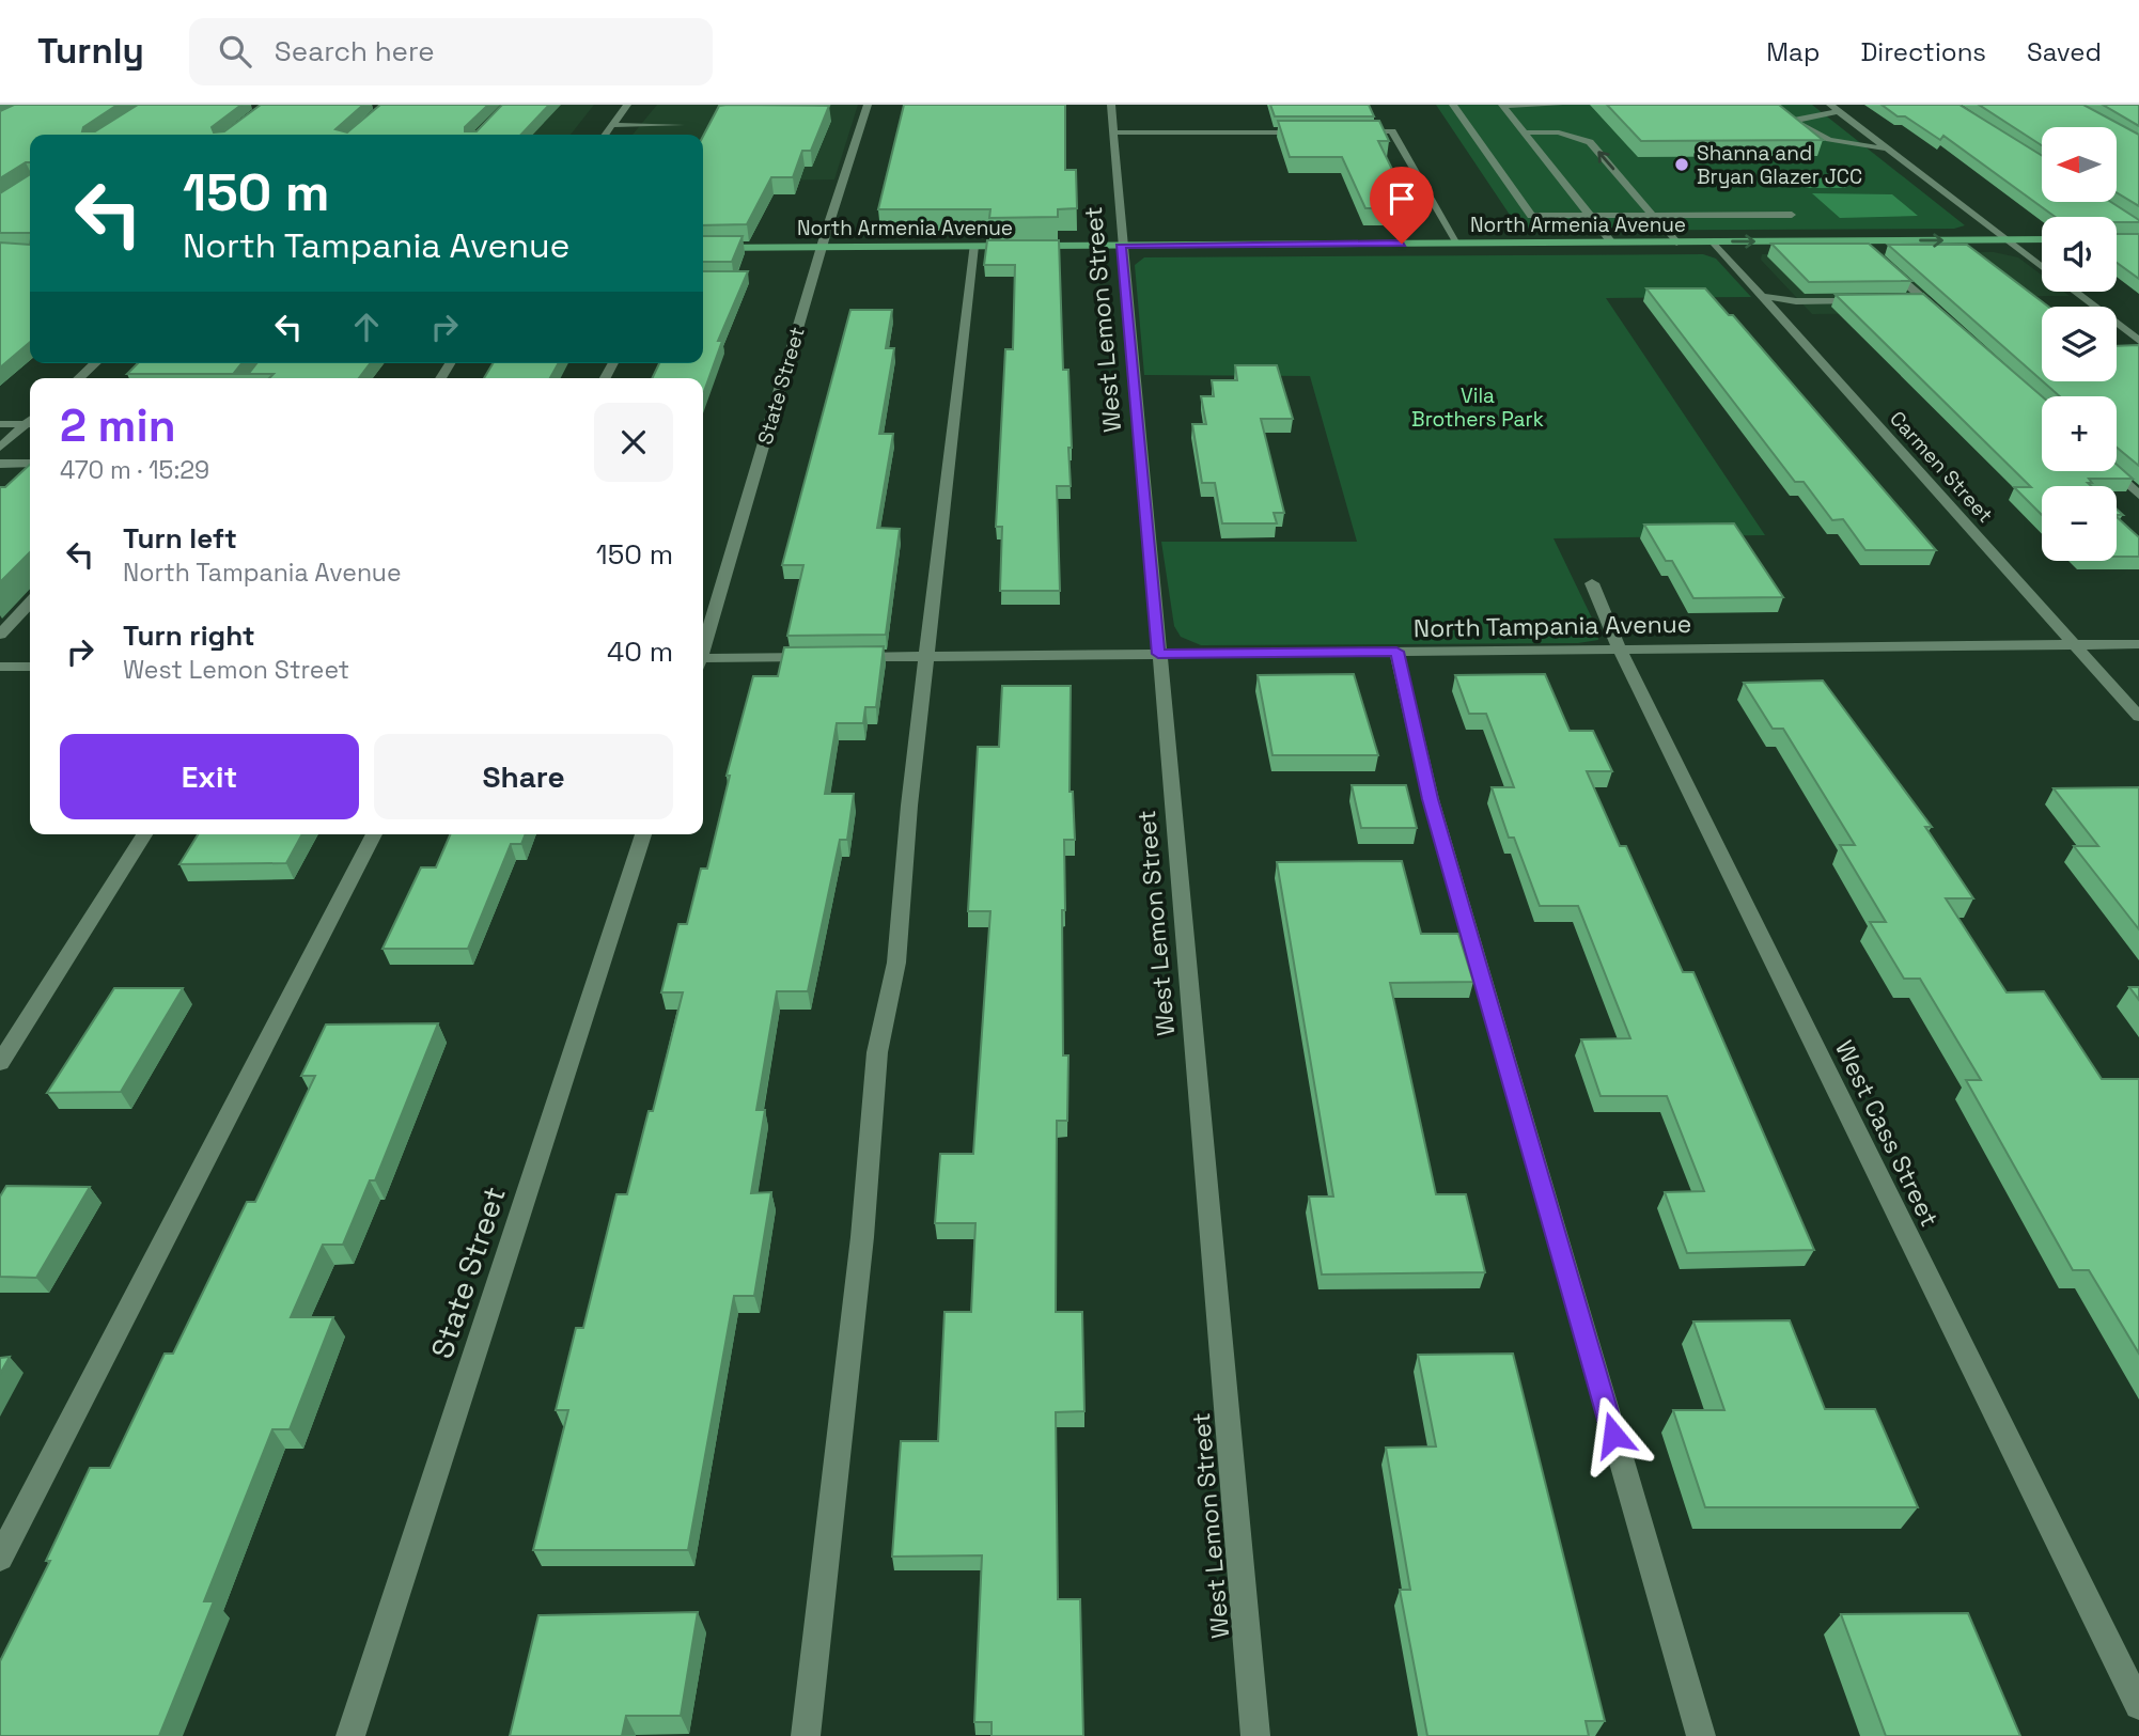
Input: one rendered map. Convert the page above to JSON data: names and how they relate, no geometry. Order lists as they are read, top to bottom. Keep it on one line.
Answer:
{"streets":{"main road":["North Armenia Avenue"],"street":["West Lemon Street","State Street","Carmen Street","North Tampania Avenue","West Cass Street"]},"crossings":[["North Armenia Avenue","West Lemon Street"],["North Armenia Avenue","State Street"],["North Armenia Avenue","Carmen Street"],["West Lemon Street","North Tampania Avenue"],["Carmen Street","North Tampania Avenue"],["North Tampania Avenue","West Cass Street"]],"parks":["Vila Brothers Park"],"places":["Shanna and Bryan Glazer JCC"],"north":"left","page":{"header":"Turnly","search":"Search here","nav":["Map","Directions","Saved"],"map_buttons":["+","−"],"turn":["150 m","North Tampania Avenue"],"heading":["2 min","470 m · 15:29"],"list":[{"name":"Turn left","note":"North Tampania Avenue","value":"150 m"},{"name":"Turn right","note":"West Lemon Street","value":"40 m"}],"buttons":["Exit","Share"]}}
